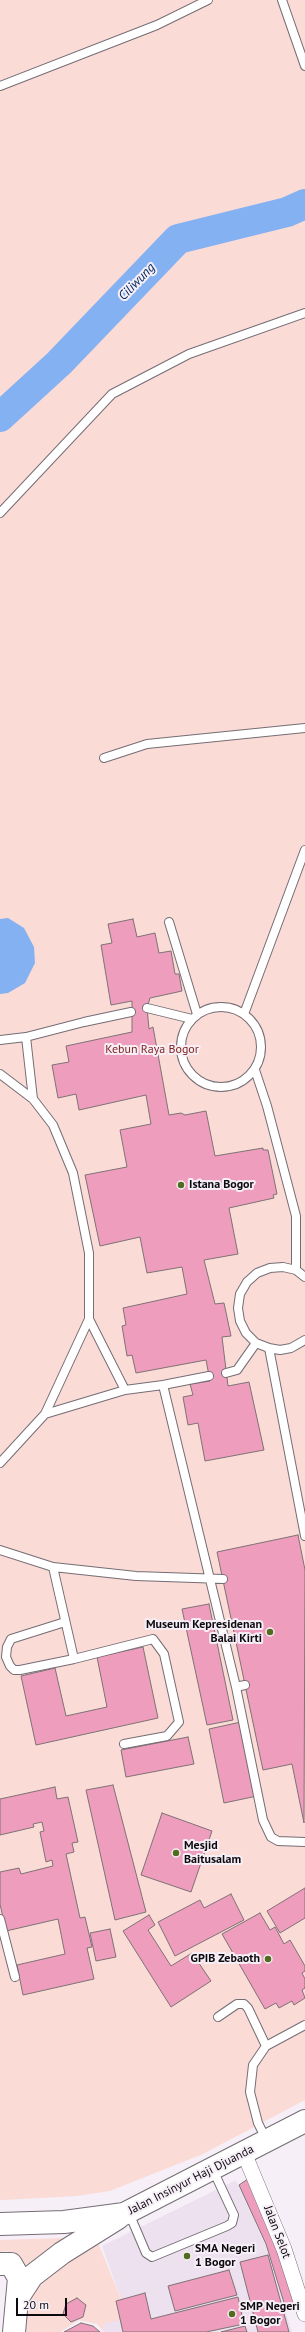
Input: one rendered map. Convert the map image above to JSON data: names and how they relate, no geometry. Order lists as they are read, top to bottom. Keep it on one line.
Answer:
{"streets":{"main road":["Jalan Insinyur Haji Djuanda"],"street":["Jalan Selot"]},"crossings":[["Jalan Insinyur Haji Djuanda","Jalan Selot"]],"water":["Ciliwung"],"parks":["Kebun Raya Bogor"],"places":["Istana Bogor","Museum Kepresidenan Balai Kirti","Mesjid Baitusalam","GPIB Zebaoth","SMA Negeri 1 Bogor","SMP Negeri 1 Bogor"],"scale_bar":"20 m"}
